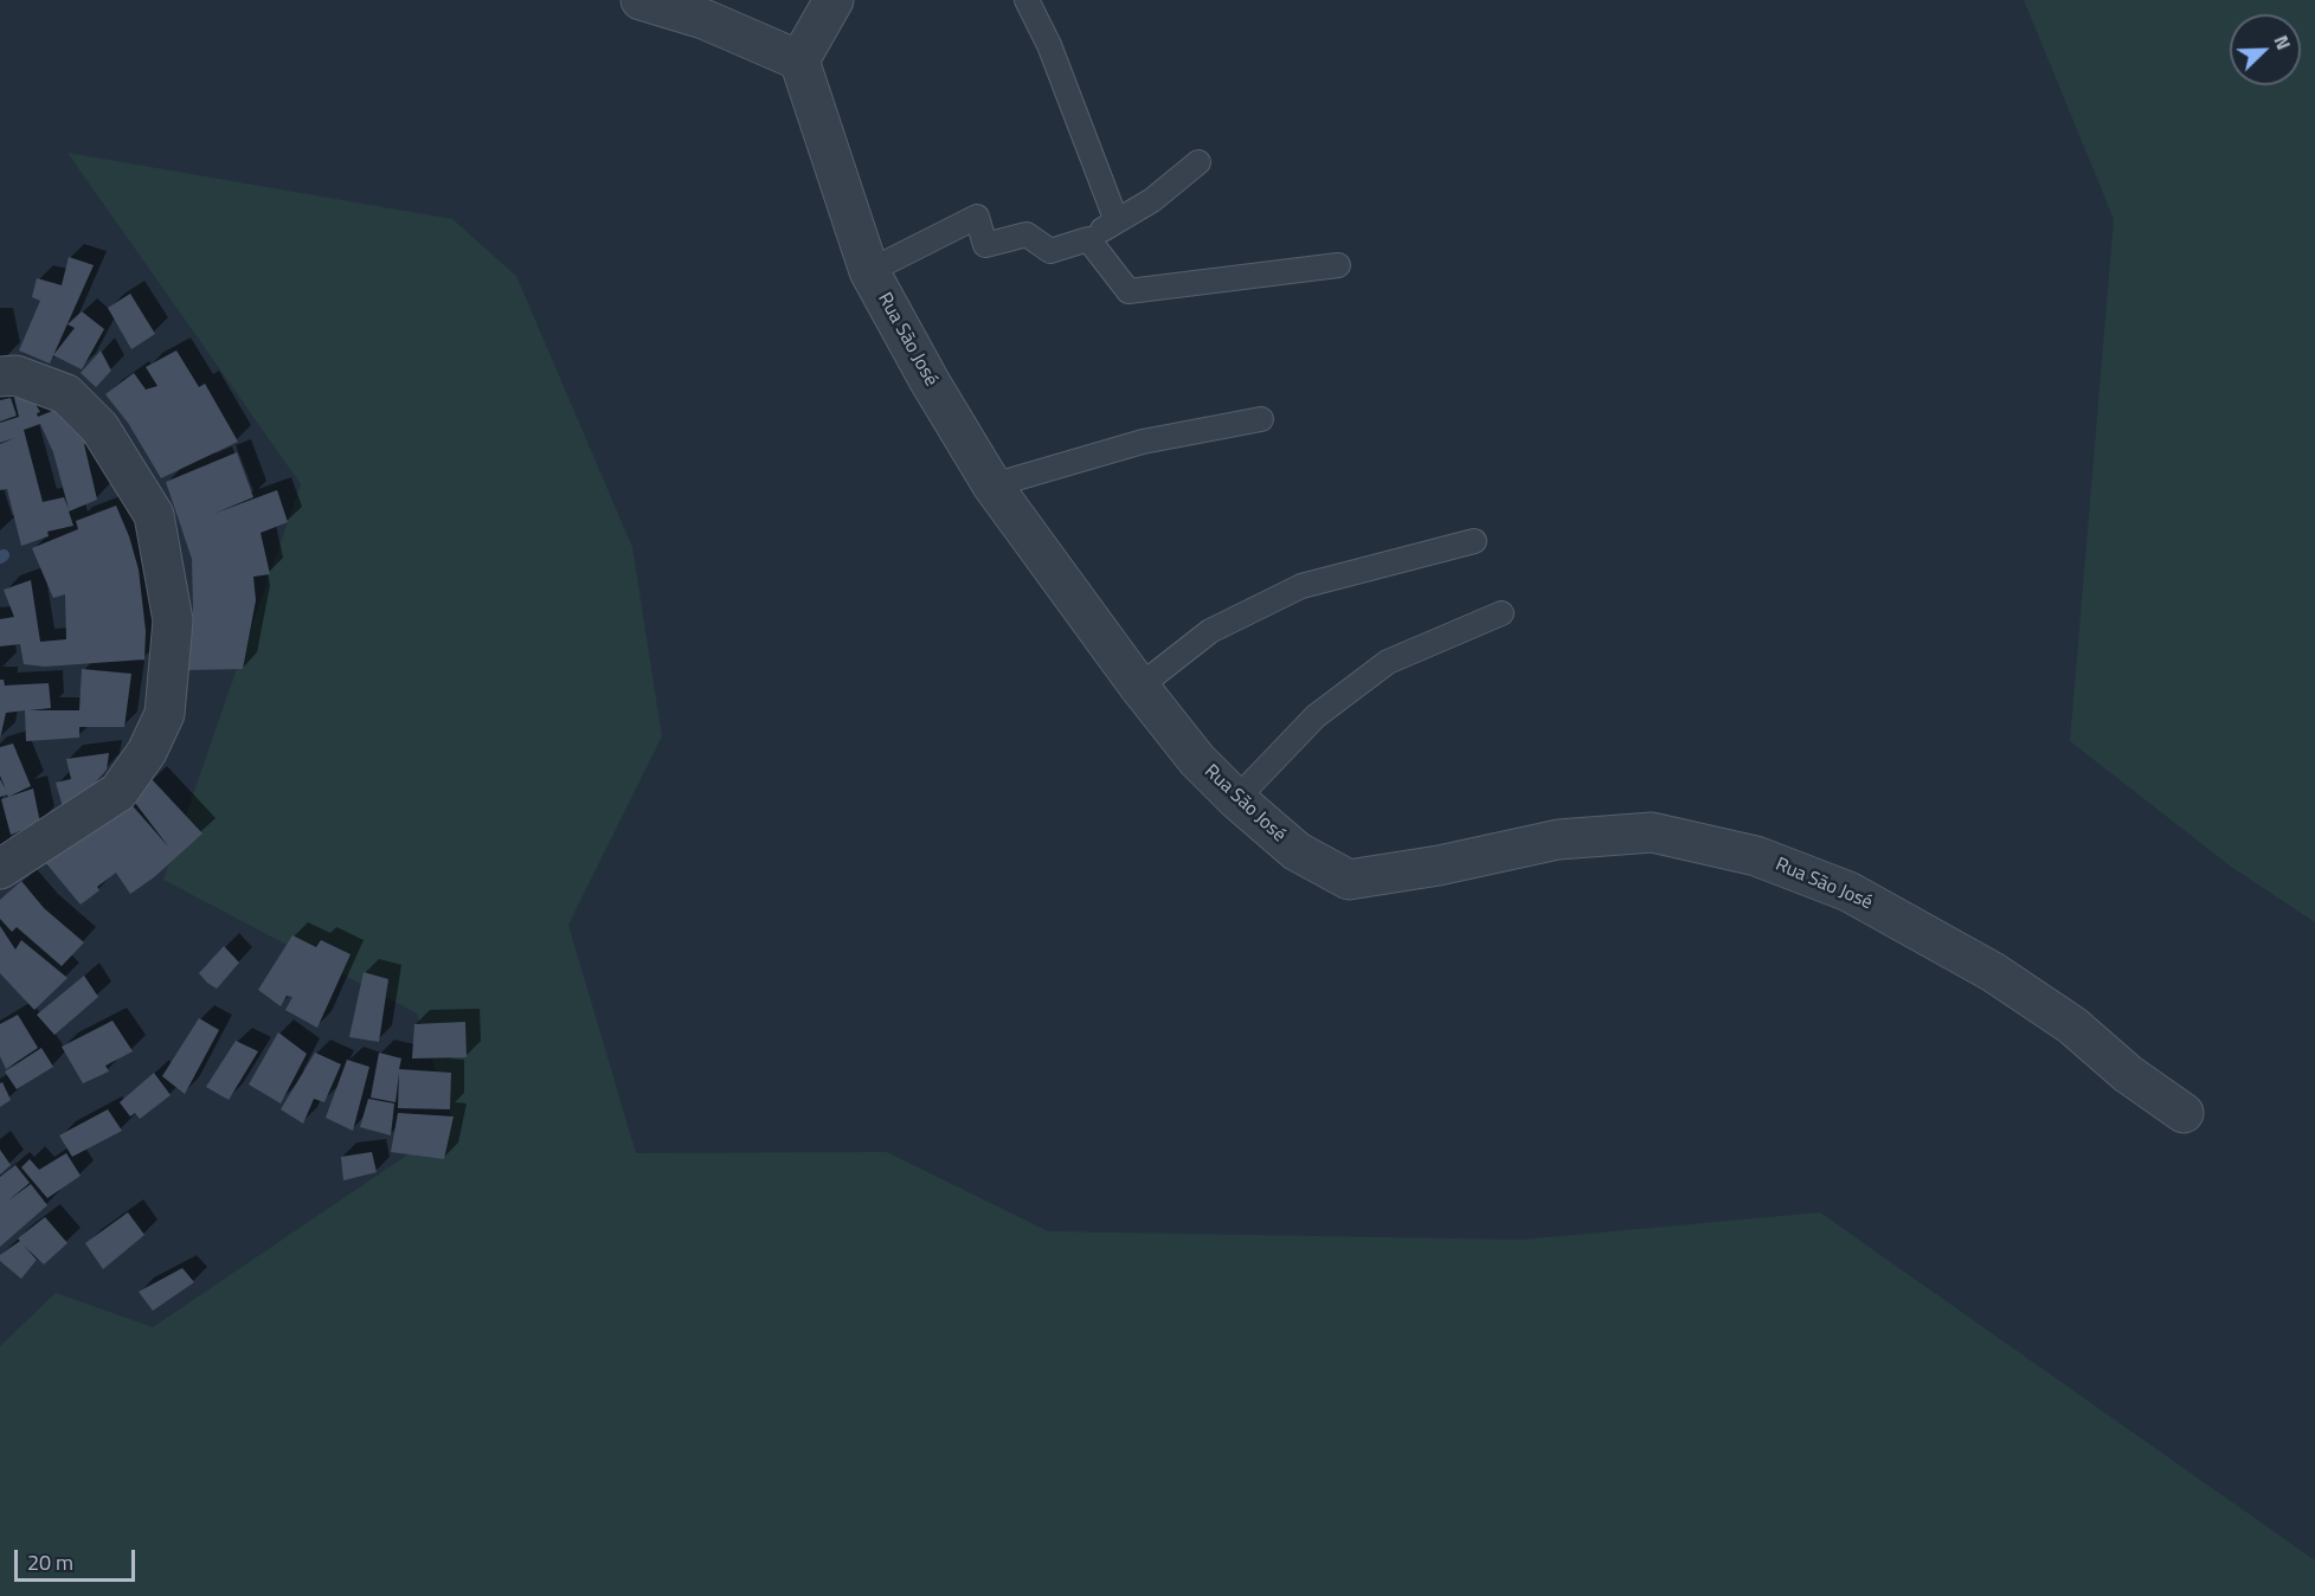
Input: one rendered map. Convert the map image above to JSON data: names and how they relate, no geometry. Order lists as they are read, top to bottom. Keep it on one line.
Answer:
{"streets":{"street":["Rua São José"]},"scale_bar":"20 m","north":"top right"}
